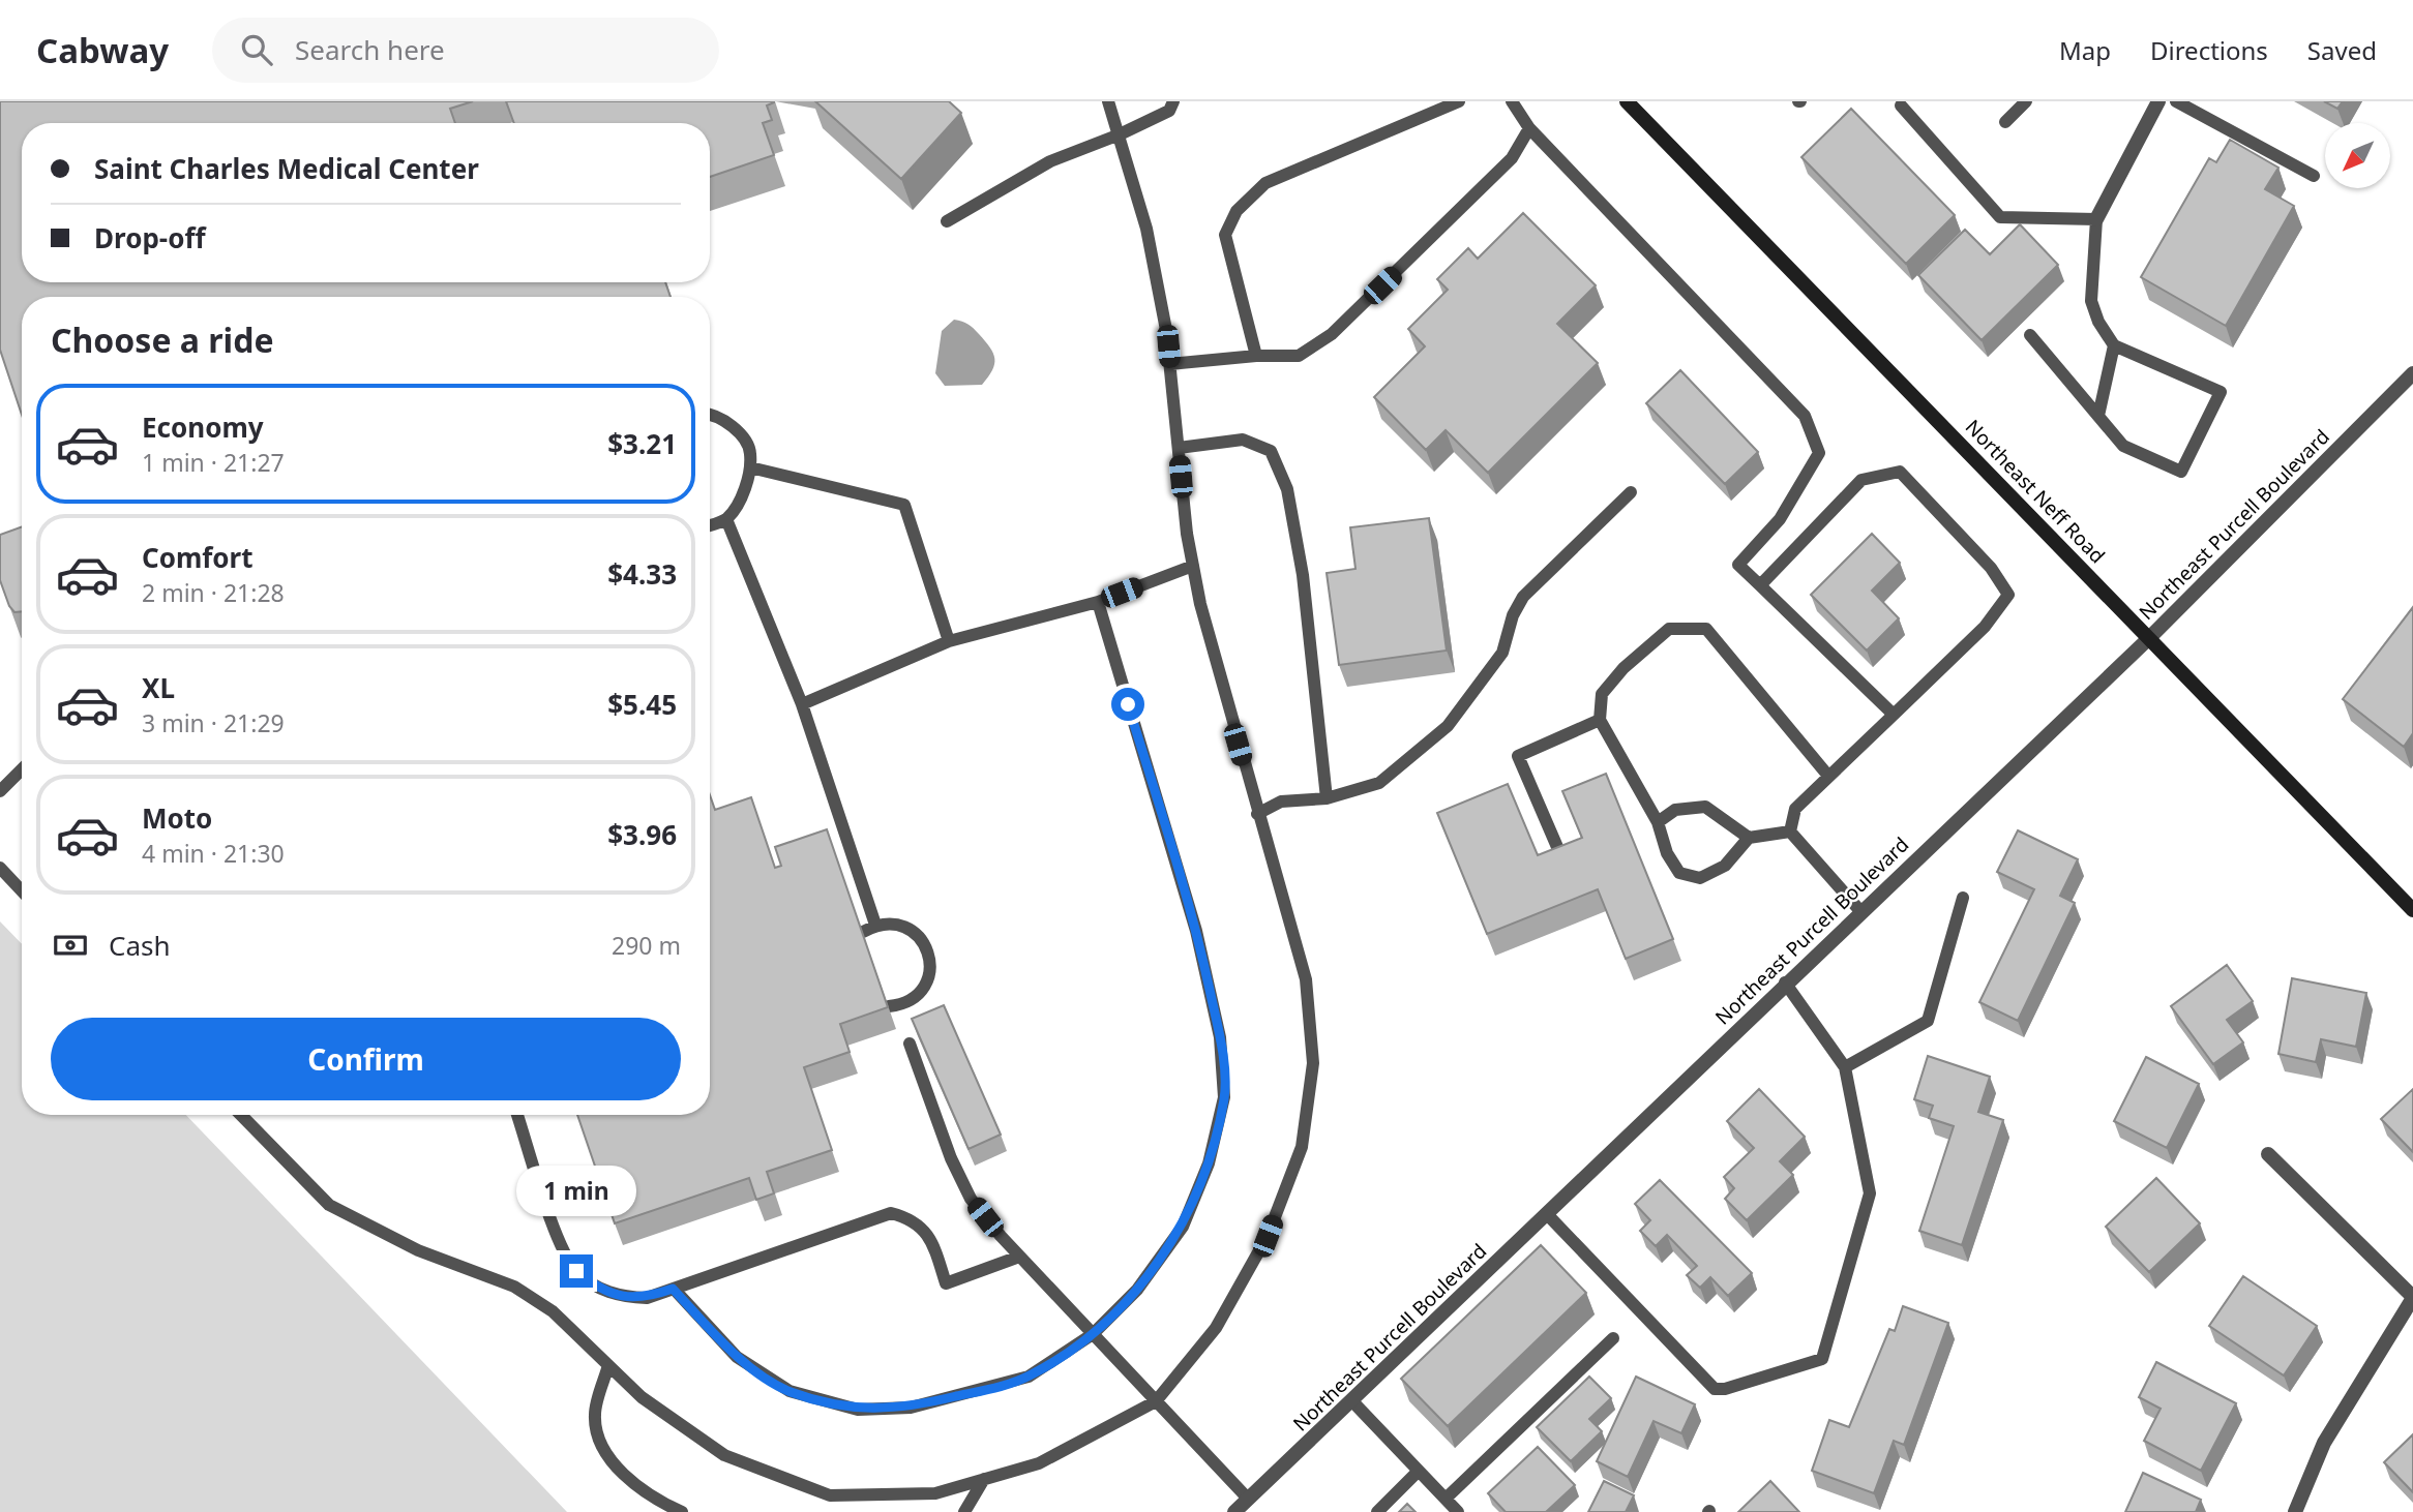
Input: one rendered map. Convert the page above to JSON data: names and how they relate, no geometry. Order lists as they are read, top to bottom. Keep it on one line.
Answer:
{"streets":{"main road":["Northeast Neff Road"],"street":["Northeast Purcell Boulevard"]},"crossings":[["Northeast Neff Road","Northeast Purcell Boulevard"]],"north":"bottom left","page":{"header":"Cabway","search":"Search here","nav":["Map","Directions","Saved"],"banner":["Saint Charles Medical Center","Drop-off"],"heading":"Choose a ride","list":[{"name":"Economy","note":"1 min · 21:27","value":"$3.21"},{"name":"Comfort","note":"2 min · 21:28","value":"$4.33"},{"name":"XL","note":"3 min · 21:29","value":"$5.45"},{"name":"Moto","note":"4 min · 21:30","value":"$3.96"}],"pay":["Cash","290 m"],"buttons":"Confirm","bubble":"1 min"}}
